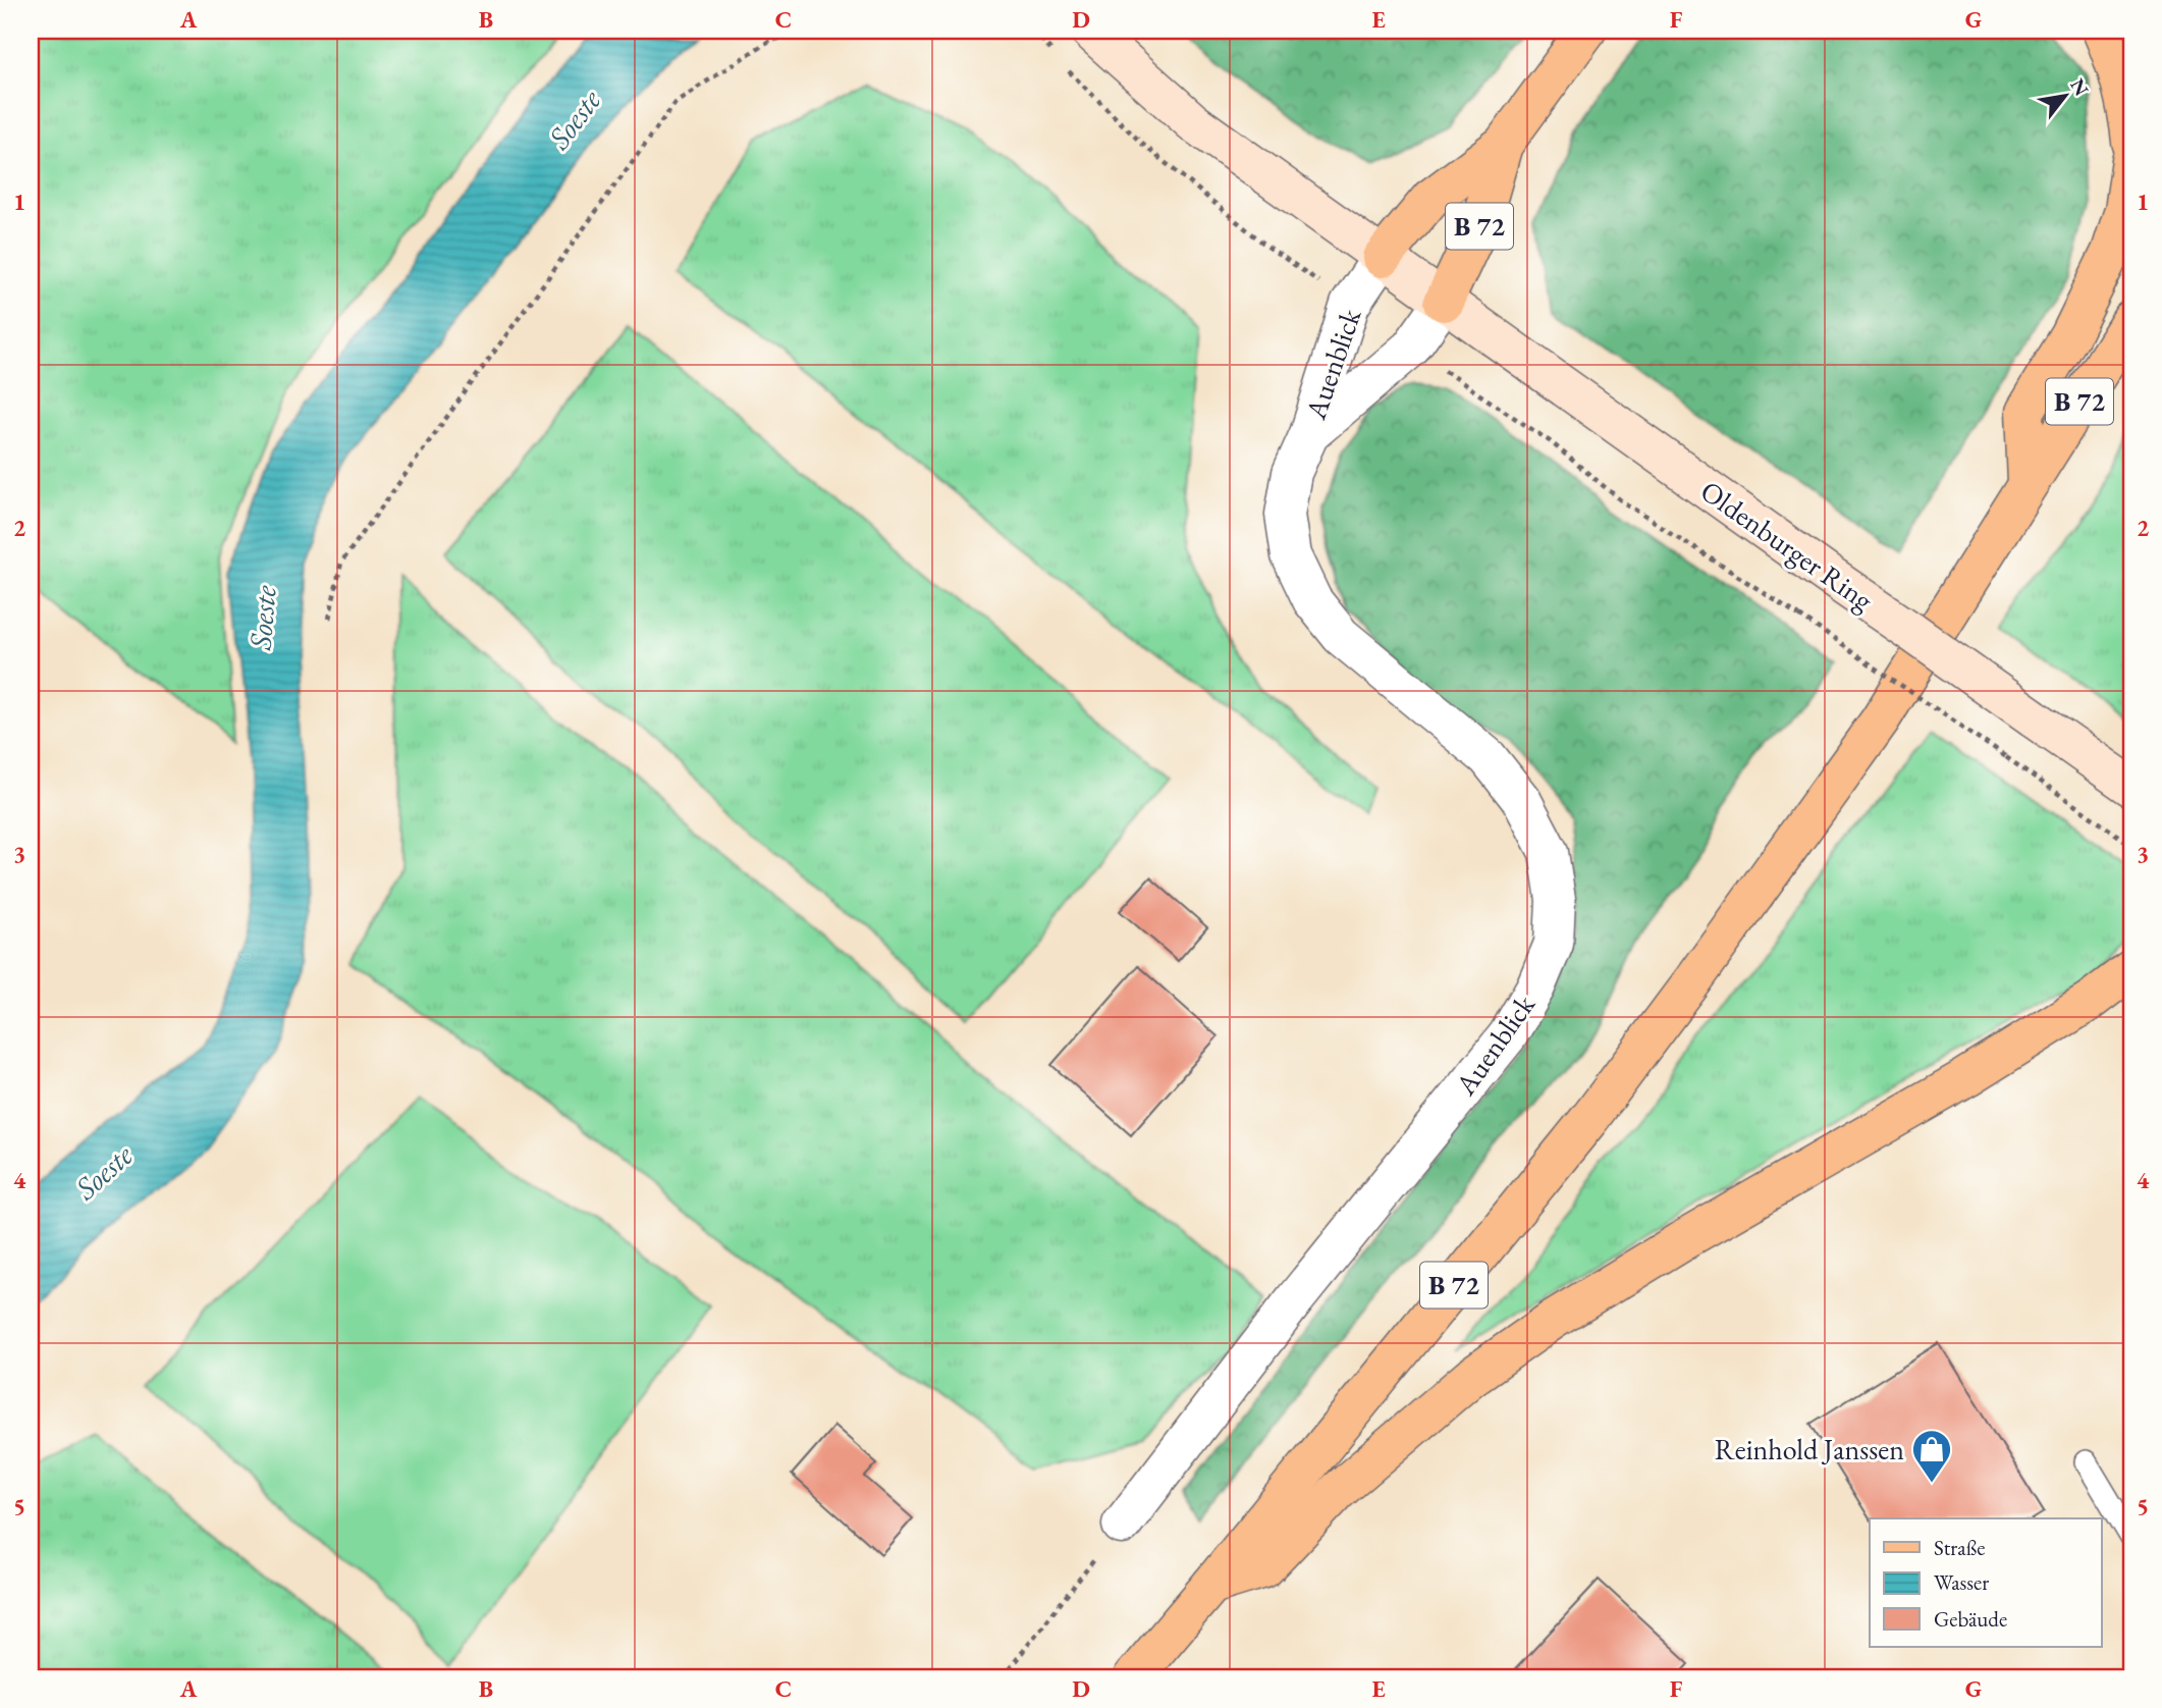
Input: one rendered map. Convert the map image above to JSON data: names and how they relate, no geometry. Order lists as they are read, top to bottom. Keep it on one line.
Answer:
{"streets":{"main road":["B 72","Oldenburger Ring"],"street":["Auenblick"]},"crossings":[["B 72","Auenblick"],["B 72","Oldenburger Ring"],["Auenblick","Oldenburger Ring"]],"water":["Soeste"],"places":{"shop":["Reinhold Janssen"]},"legend":["Straße","Wasser","Gebäude"],"north":"top right","grid":{"columns":["A","B","C","D","E","F","G"],"rows":["1","2","3","4","5"]}}
